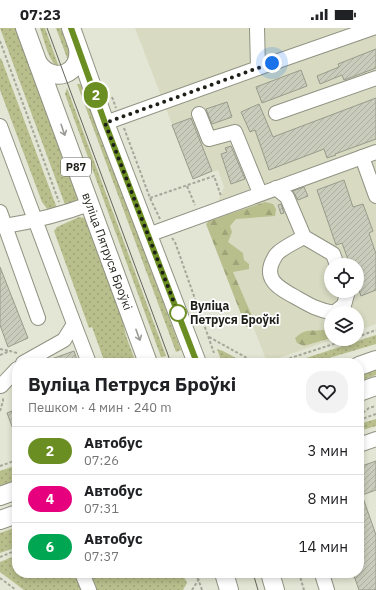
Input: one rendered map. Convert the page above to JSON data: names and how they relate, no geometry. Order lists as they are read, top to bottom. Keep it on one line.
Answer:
{"streets":{"main road":["Р87","вуліца Пятруся Броўкі"]},"places":["Вуліца Петруся Броўкі"],"lines":["bus line 2"],"page":{"status":"07:23","on_map":"2","heading":["Вуліца Петруся Броўкі","Пешком · 4 мин · 240 m"],"list":[{"mark":"2","name":"Автобус","note":"07:26","value":"3 мин"},{"mark":"4","name":"Автобус","note":"07:31","value":"8 мин"},{"mark":"6","name":"Автобус","note":"07:37","value":"14 мин"}]}}
